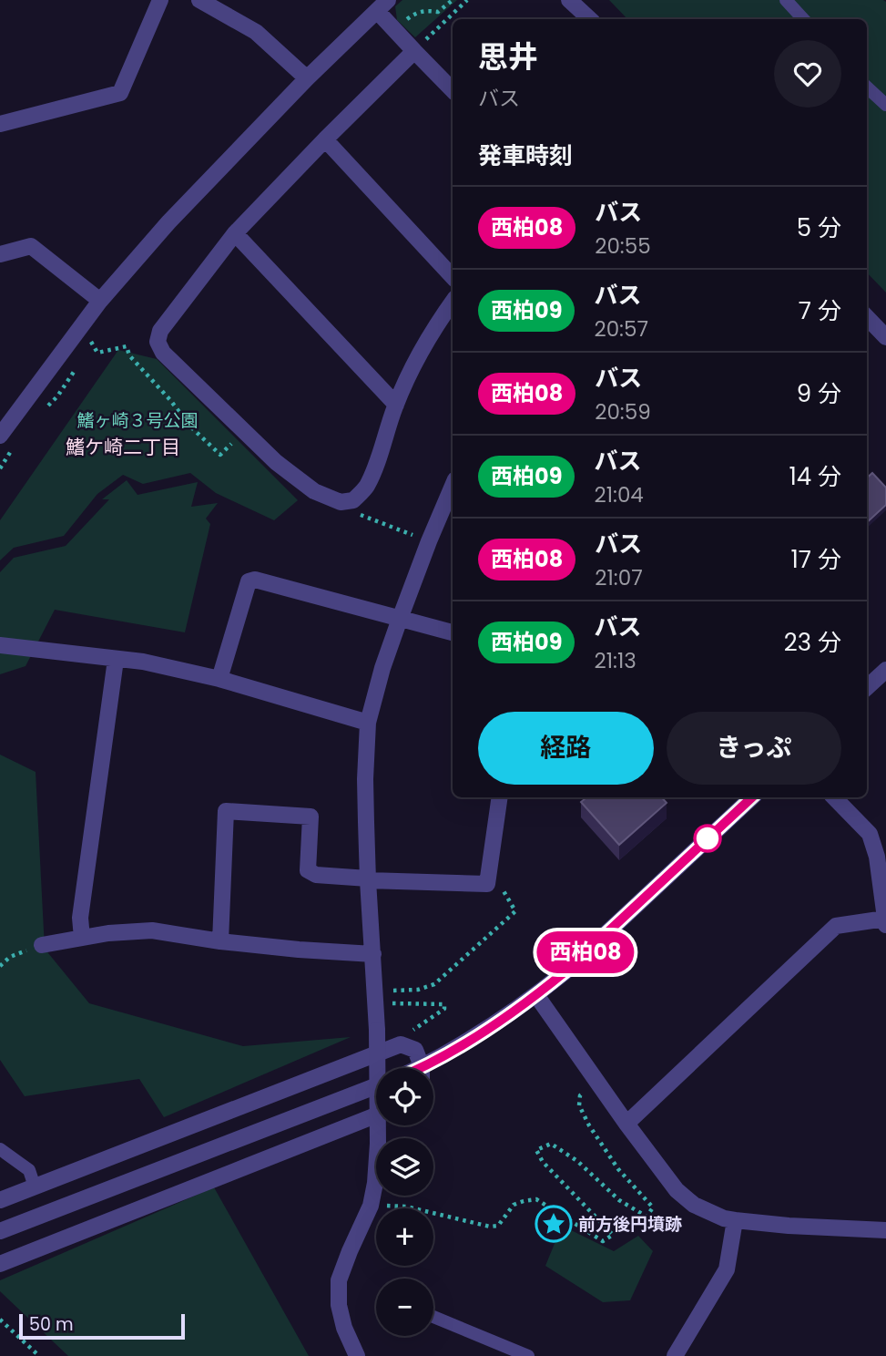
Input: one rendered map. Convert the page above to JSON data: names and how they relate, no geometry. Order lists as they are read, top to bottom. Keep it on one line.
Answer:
{"districts":["鰭ケ崎二丁目"],"parks":["鰭ヶ崎３号公園"],"places":{"place":["前方後円墳跡"]},"lines":["bus line 西柏08"],"scale_bar":"50 m","page":{"on_map":"西柏08","heading":[["思井","バス"],"発車時刻"],"list":[{"mark":"西柏08","name":"バス","note":"20:55","value":"5 分"},{"mark":"西柏09","name":"バス","note":"20:57","value":"7 分"},{"mark":"西柏08","name":"バス","note":"20:59","value":"9 分"},{"mark":"西柏09","name":"バス","note":"21:04","value":"14 分"},{"mark":"西柏08","name":"バス","note":"21:07","value":"17 分"},{"mark":"西柏09","name":"バス","note":"21:13","value":"23 分"}],"buttons":["経路","きっぷ"],"map_buttons":["+","−"],"scale":"50 m"}}
